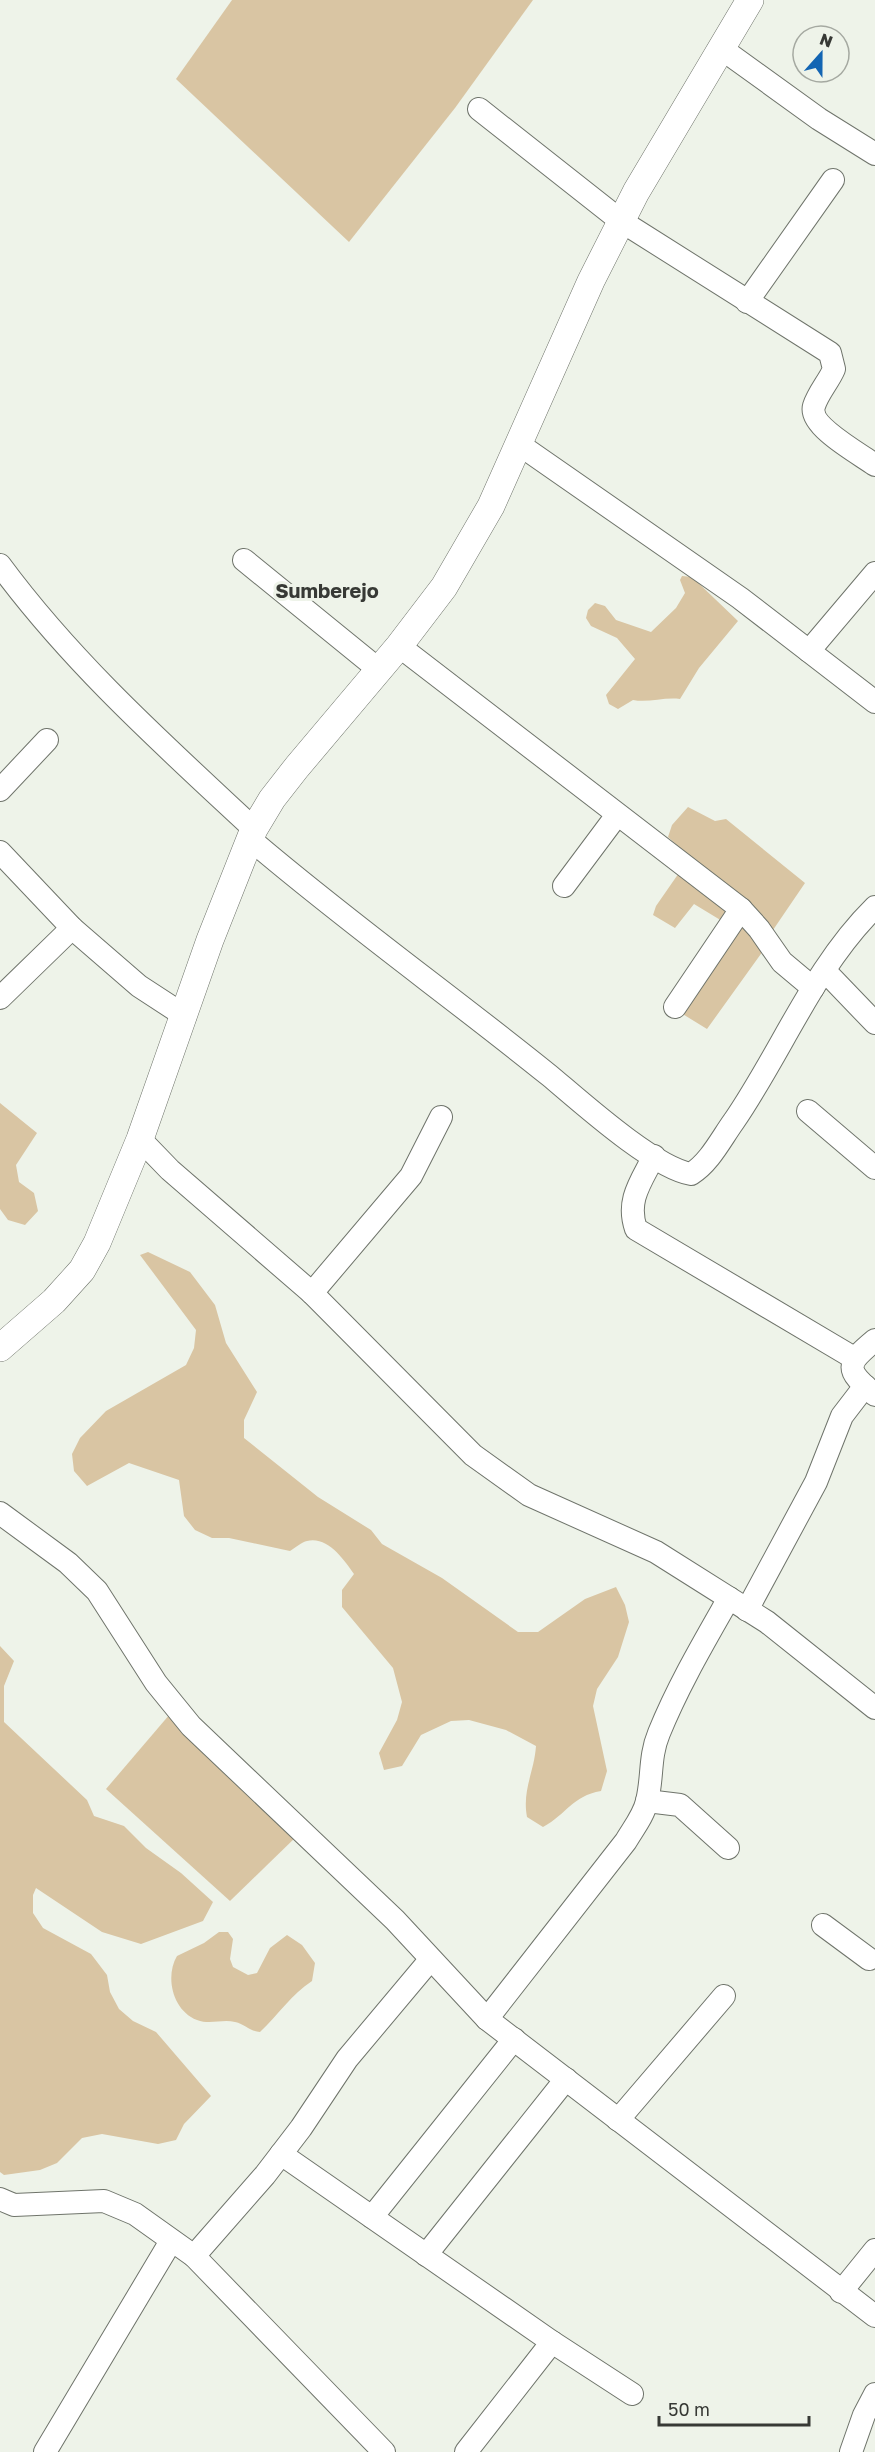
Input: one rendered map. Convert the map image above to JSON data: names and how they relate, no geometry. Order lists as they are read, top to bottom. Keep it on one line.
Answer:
{"districts":["Sumberejo"],"scale_bar":"50 m","north":"top"}
